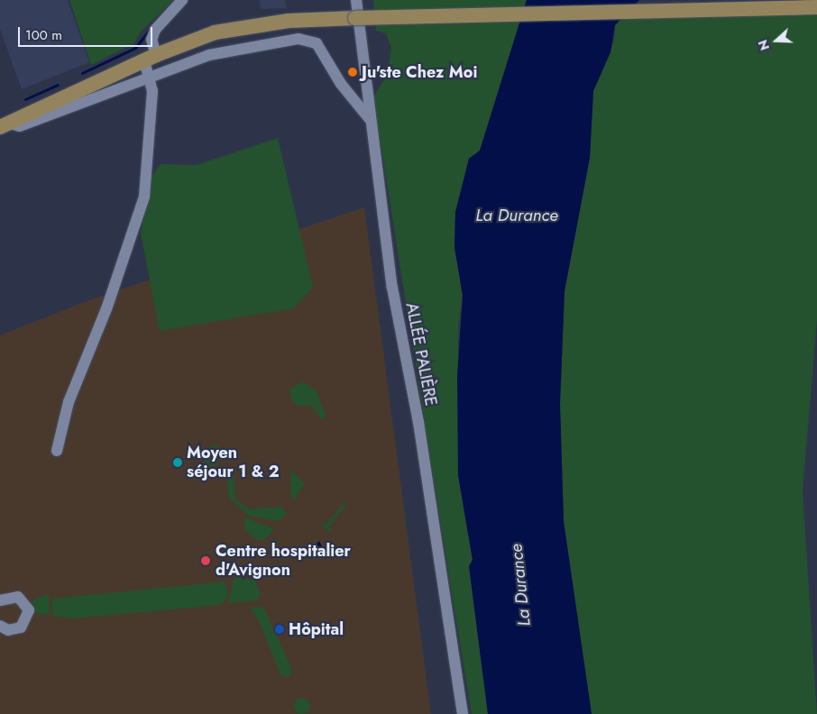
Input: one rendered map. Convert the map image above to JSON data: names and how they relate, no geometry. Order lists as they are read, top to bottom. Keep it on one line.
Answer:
{"streets":{"street":["ALLÉE PALIÈRE"]},"water":["La Durance"],"places":["Ju'ste Chez Moi","Moyen séjour 1 & 2","Centre hospitalier d'Avignon","Hôpital"],"scale_bar":"100 m","north":"left"}
